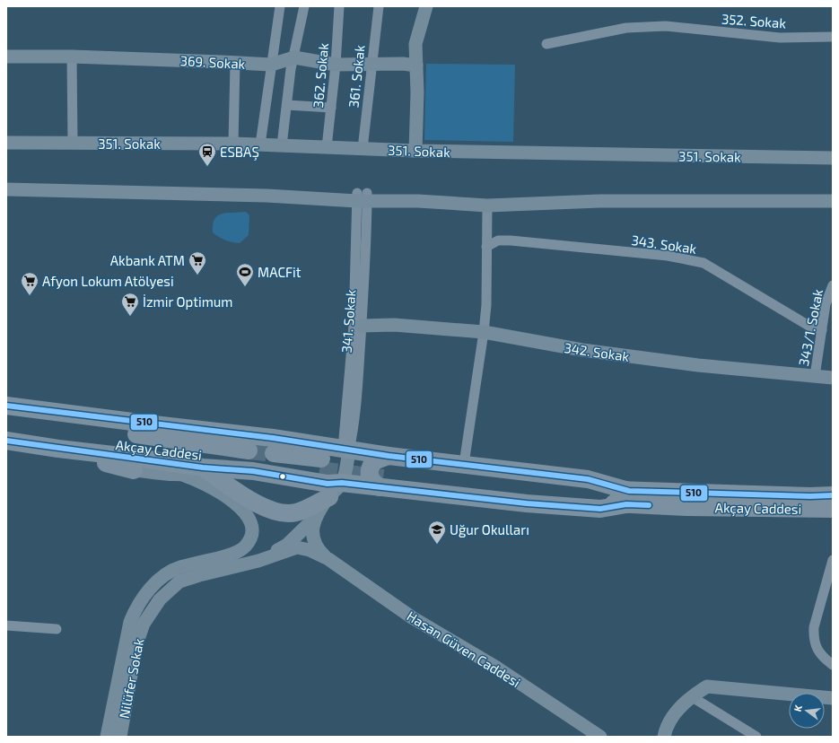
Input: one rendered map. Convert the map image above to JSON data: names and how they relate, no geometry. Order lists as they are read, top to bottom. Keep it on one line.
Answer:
{"streets":{"highway":["Akçay Caddesi"],"street":["352. Sokak","369. Sokak","362. Sokak","361. Sokak","351. Sokak","343. Sokak","341. Sokak","343/1. Sokak","342. Sokak","Hasan Güven Caddesi","Nilüfer Sokak"]},"crossings":[["369. Sokak","362. Sokak"],["369. Sokak","361. Sokak"],["362. Sokak","351. Sokak"],["361. Sokak","351. Sokak"],["343. Sokak","343/1. Sokak"],["341. Sokak","342. Sokak"],["343/1. Sokak","342. Sokak"]],"places":{"station":["ESBAŞ"],"supermarket":["Akbank ATM","Afyon Lokum Atölyesi","İzmir Optimum"],"sports":["MACFit"],"school or university":["Uğur Okulları"]},"lines":["transit line 510"],"north":"left"}
